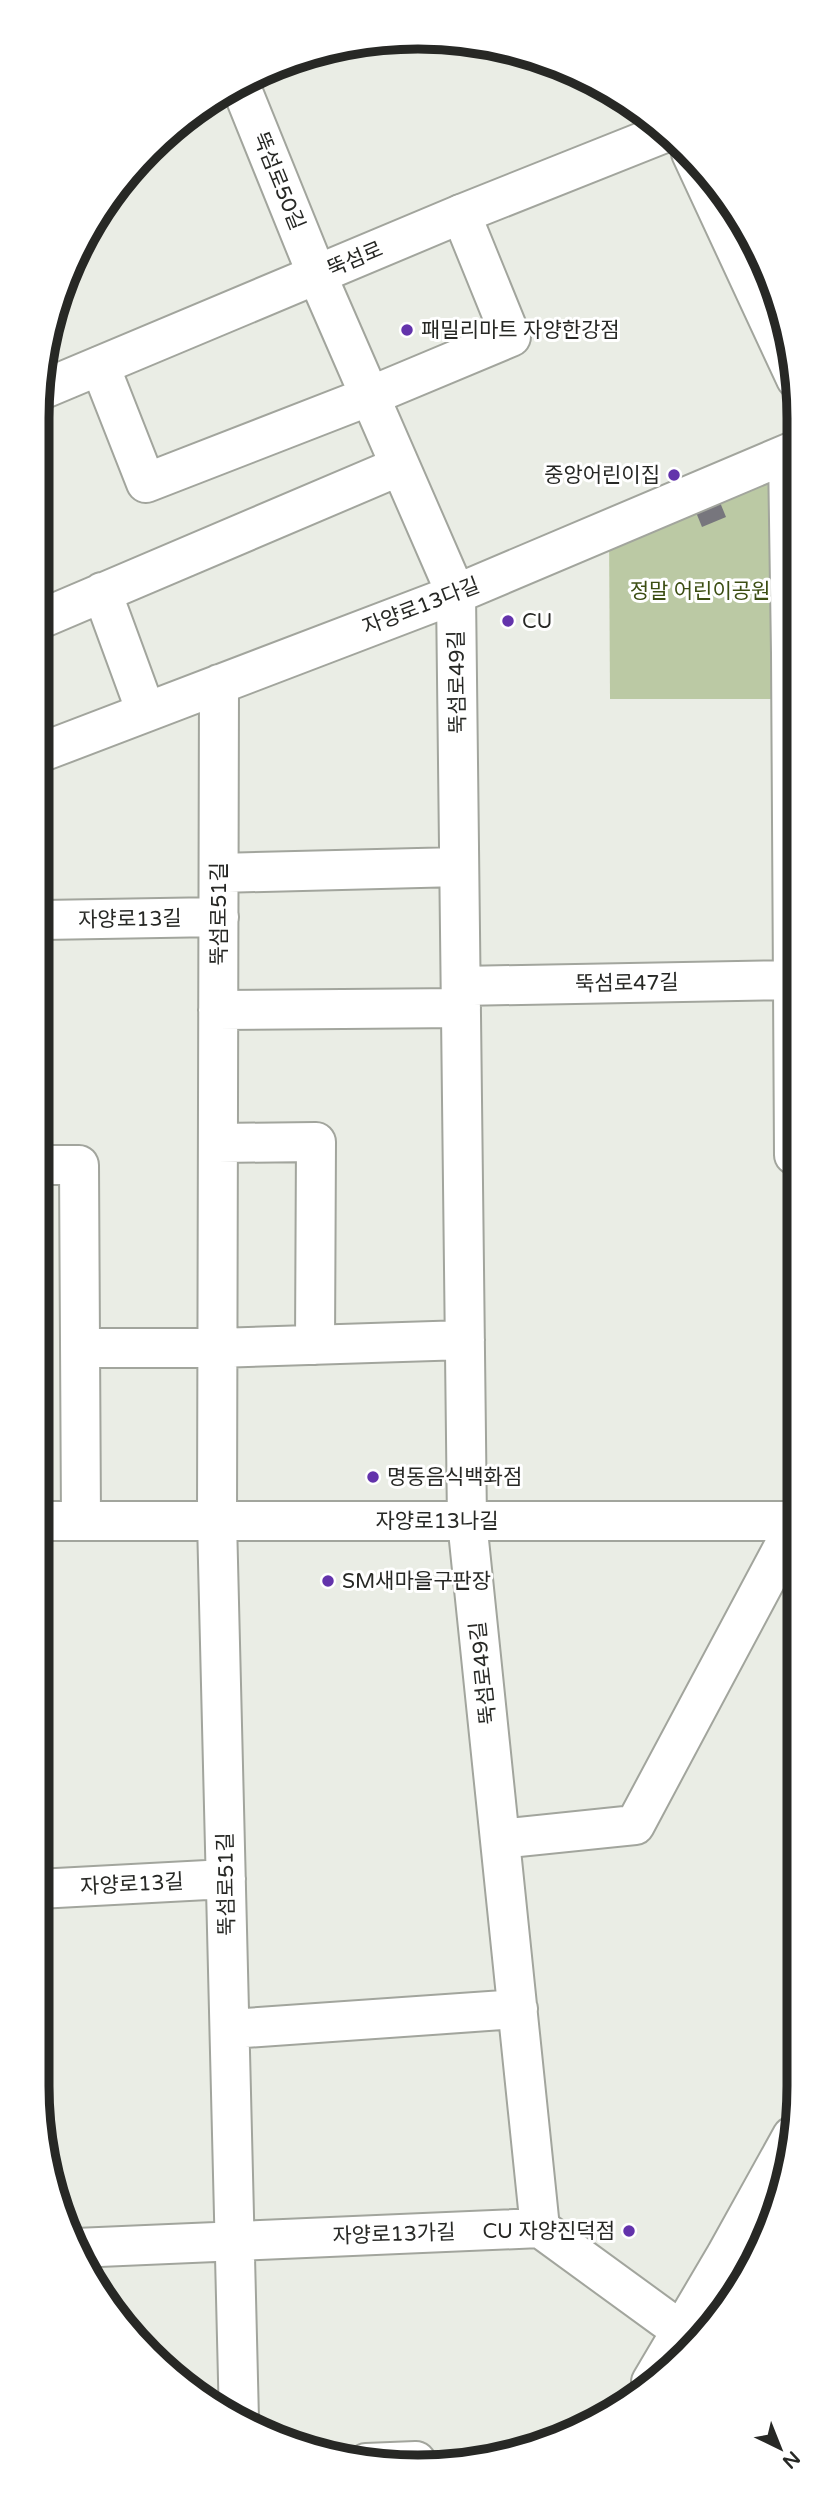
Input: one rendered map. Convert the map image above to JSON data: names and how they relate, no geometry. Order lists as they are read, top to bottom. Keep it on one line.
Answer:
{"streets":{"street":["뚝섬로50길","뚝섬로","자양로13다길","뚝섬로49길","뚝섬로51길","자양로13길","뚝섬로47길","자양로13나길","자양로13가길"]},"crossings":[["뚝섬로50길","뚝섬로"],["뚝섬로50길","뚝섬로49길"],["뚝섬로","뚝섬로49길"],["자양로13다길","뚝섬로49길"],["자양로13다길","뚝섬로51길"],["뚝섬로49길","뚝섬로47길"],["뚝섬로49길","자양로13나길"],["뚝섬로49길","자양로13가길"],["뚝섬로51길","자양로13길"],["뚝섬로51길","자양로13나길"],["뚝섬로51길","자양로13가길"]],"parks":["정말 어린이공원"],"places":["패밀리마트 자양한강점","중앙어린이집","CU","명동음식백화점","SM새마을구판장","CU 자양진덕점"],"north":"bottom right"}
